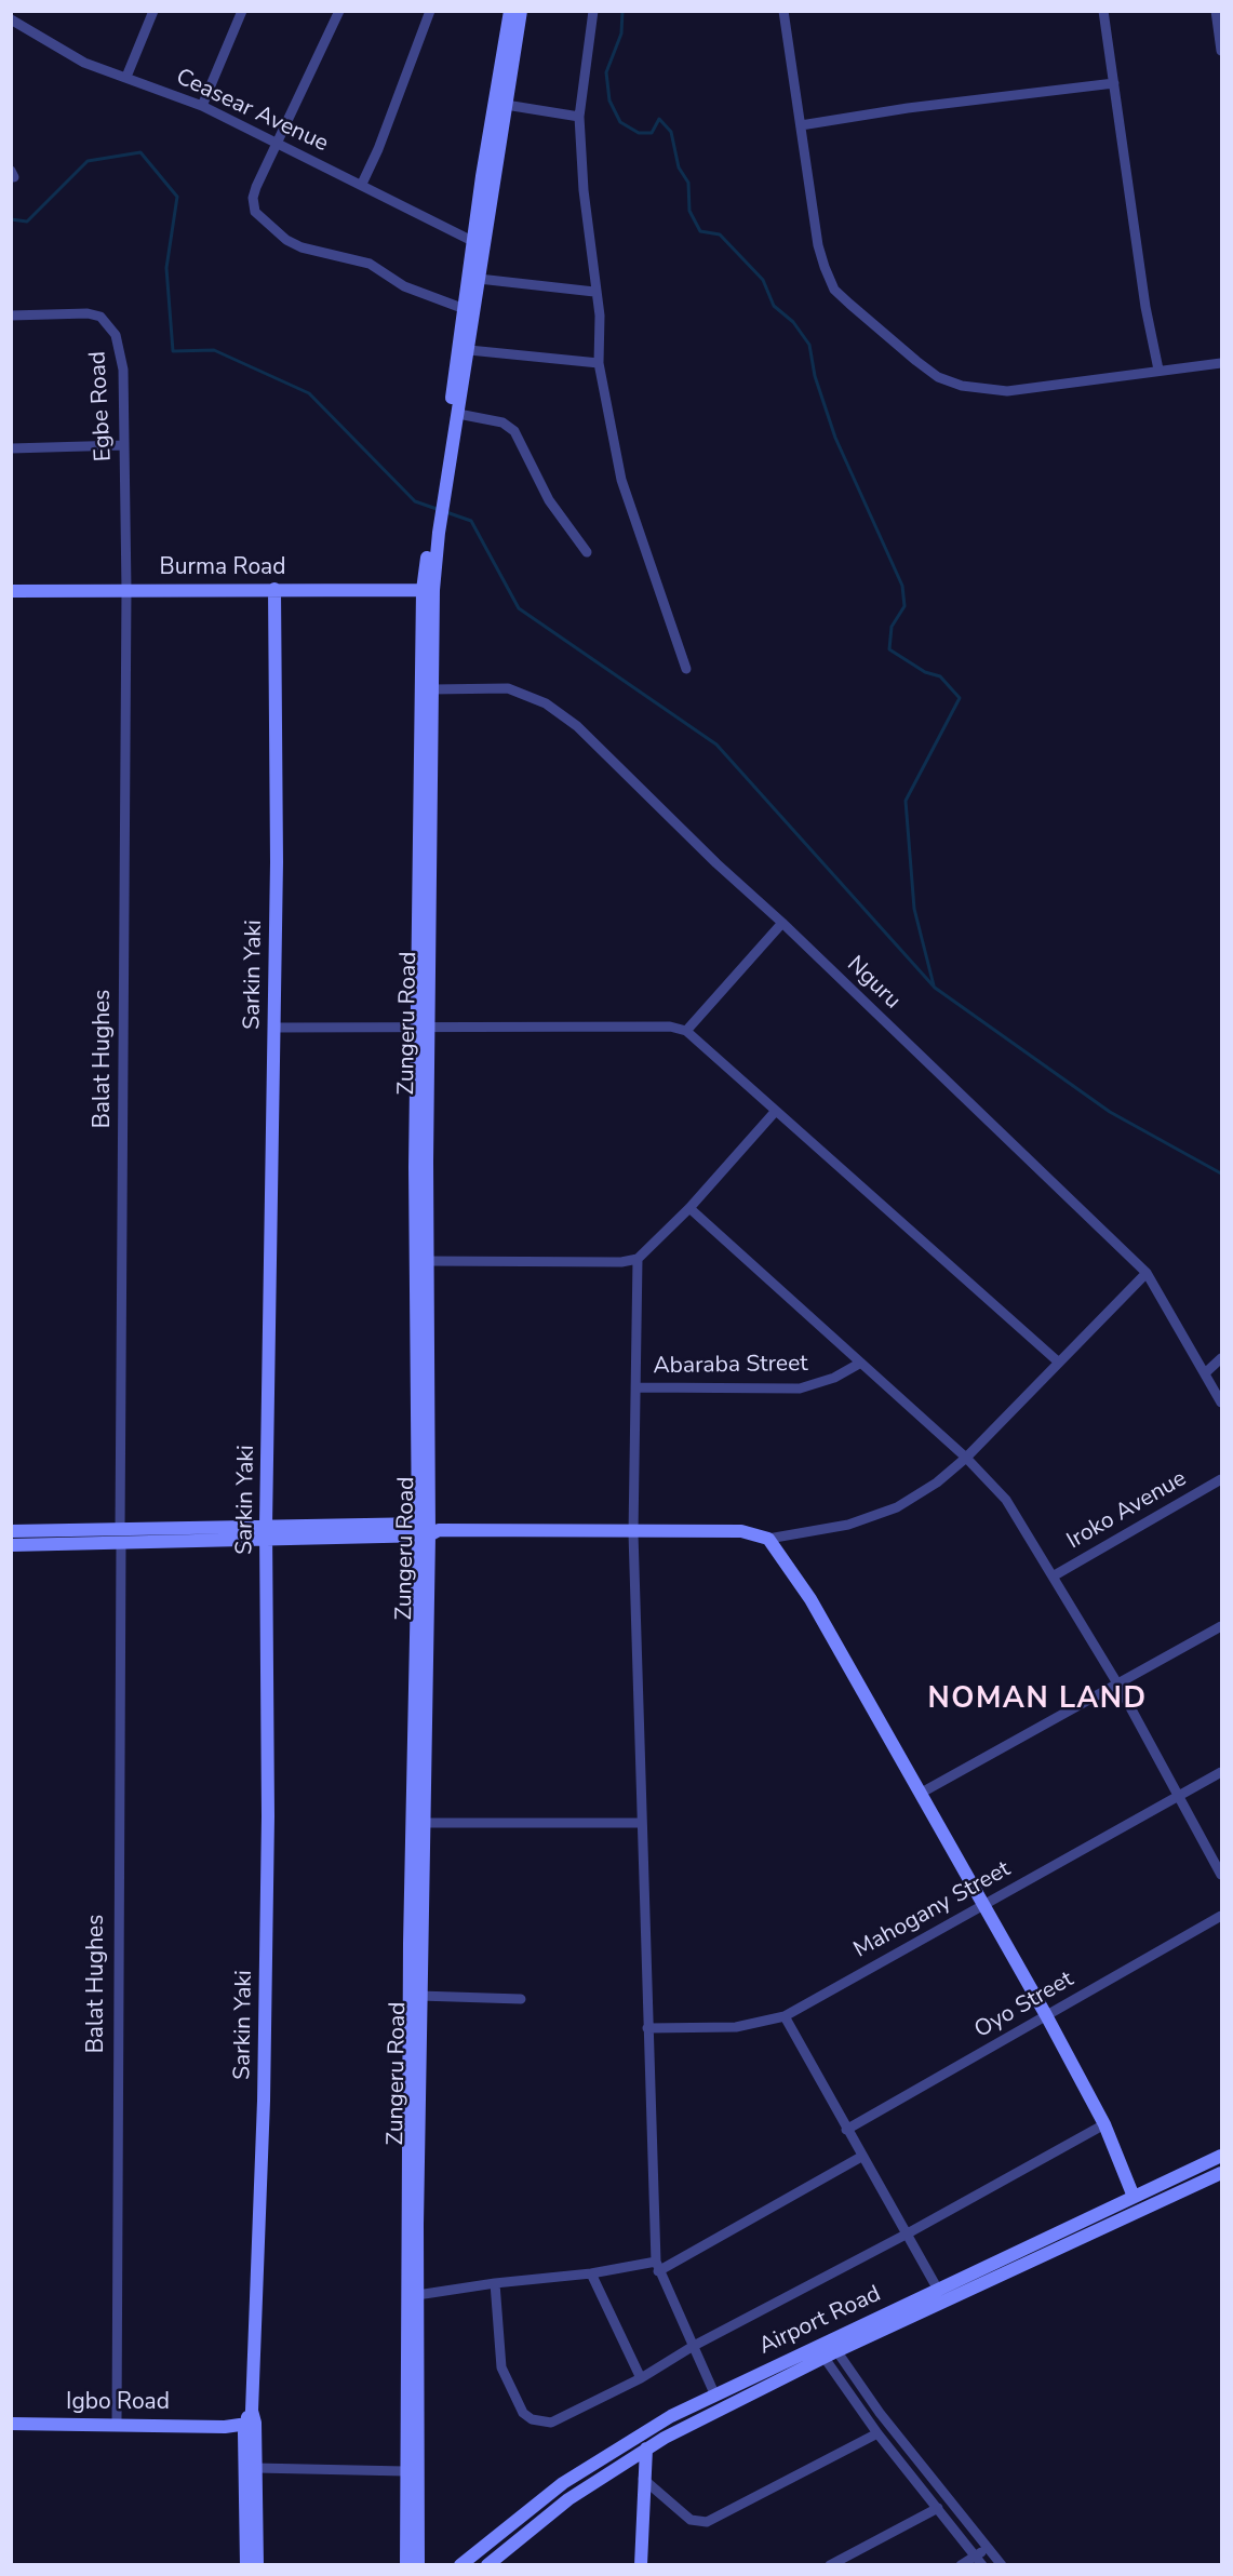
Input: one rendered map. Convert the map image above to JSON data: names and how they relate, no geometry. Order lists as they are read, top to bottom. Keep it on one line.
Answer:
{"streets":{"street":["Ceasear Avenue","Egbe Road","Burma Road","Sarkin Yaki","Nguru","Zungeru Road","Balat Hughes","Abaraba Street","Iroko Avenue","Mahogany Street","Oyo Street","Airport Road","Igbo Road"]},"crossings":[["Egbe Road","Burma Road"],["Egbe Road","Balat Hughes"],["Burma Road","Sarkin Yaki"],["Burma Road","Zungeru Road"],["Burma Road","Balat Hughes"],["Sarkin Yaki","Igbo Road"],["Nguru","Zungeru Road"],["Balat Hughes","Igbo Road"]],"districts":["NOMAN LAND"]}
